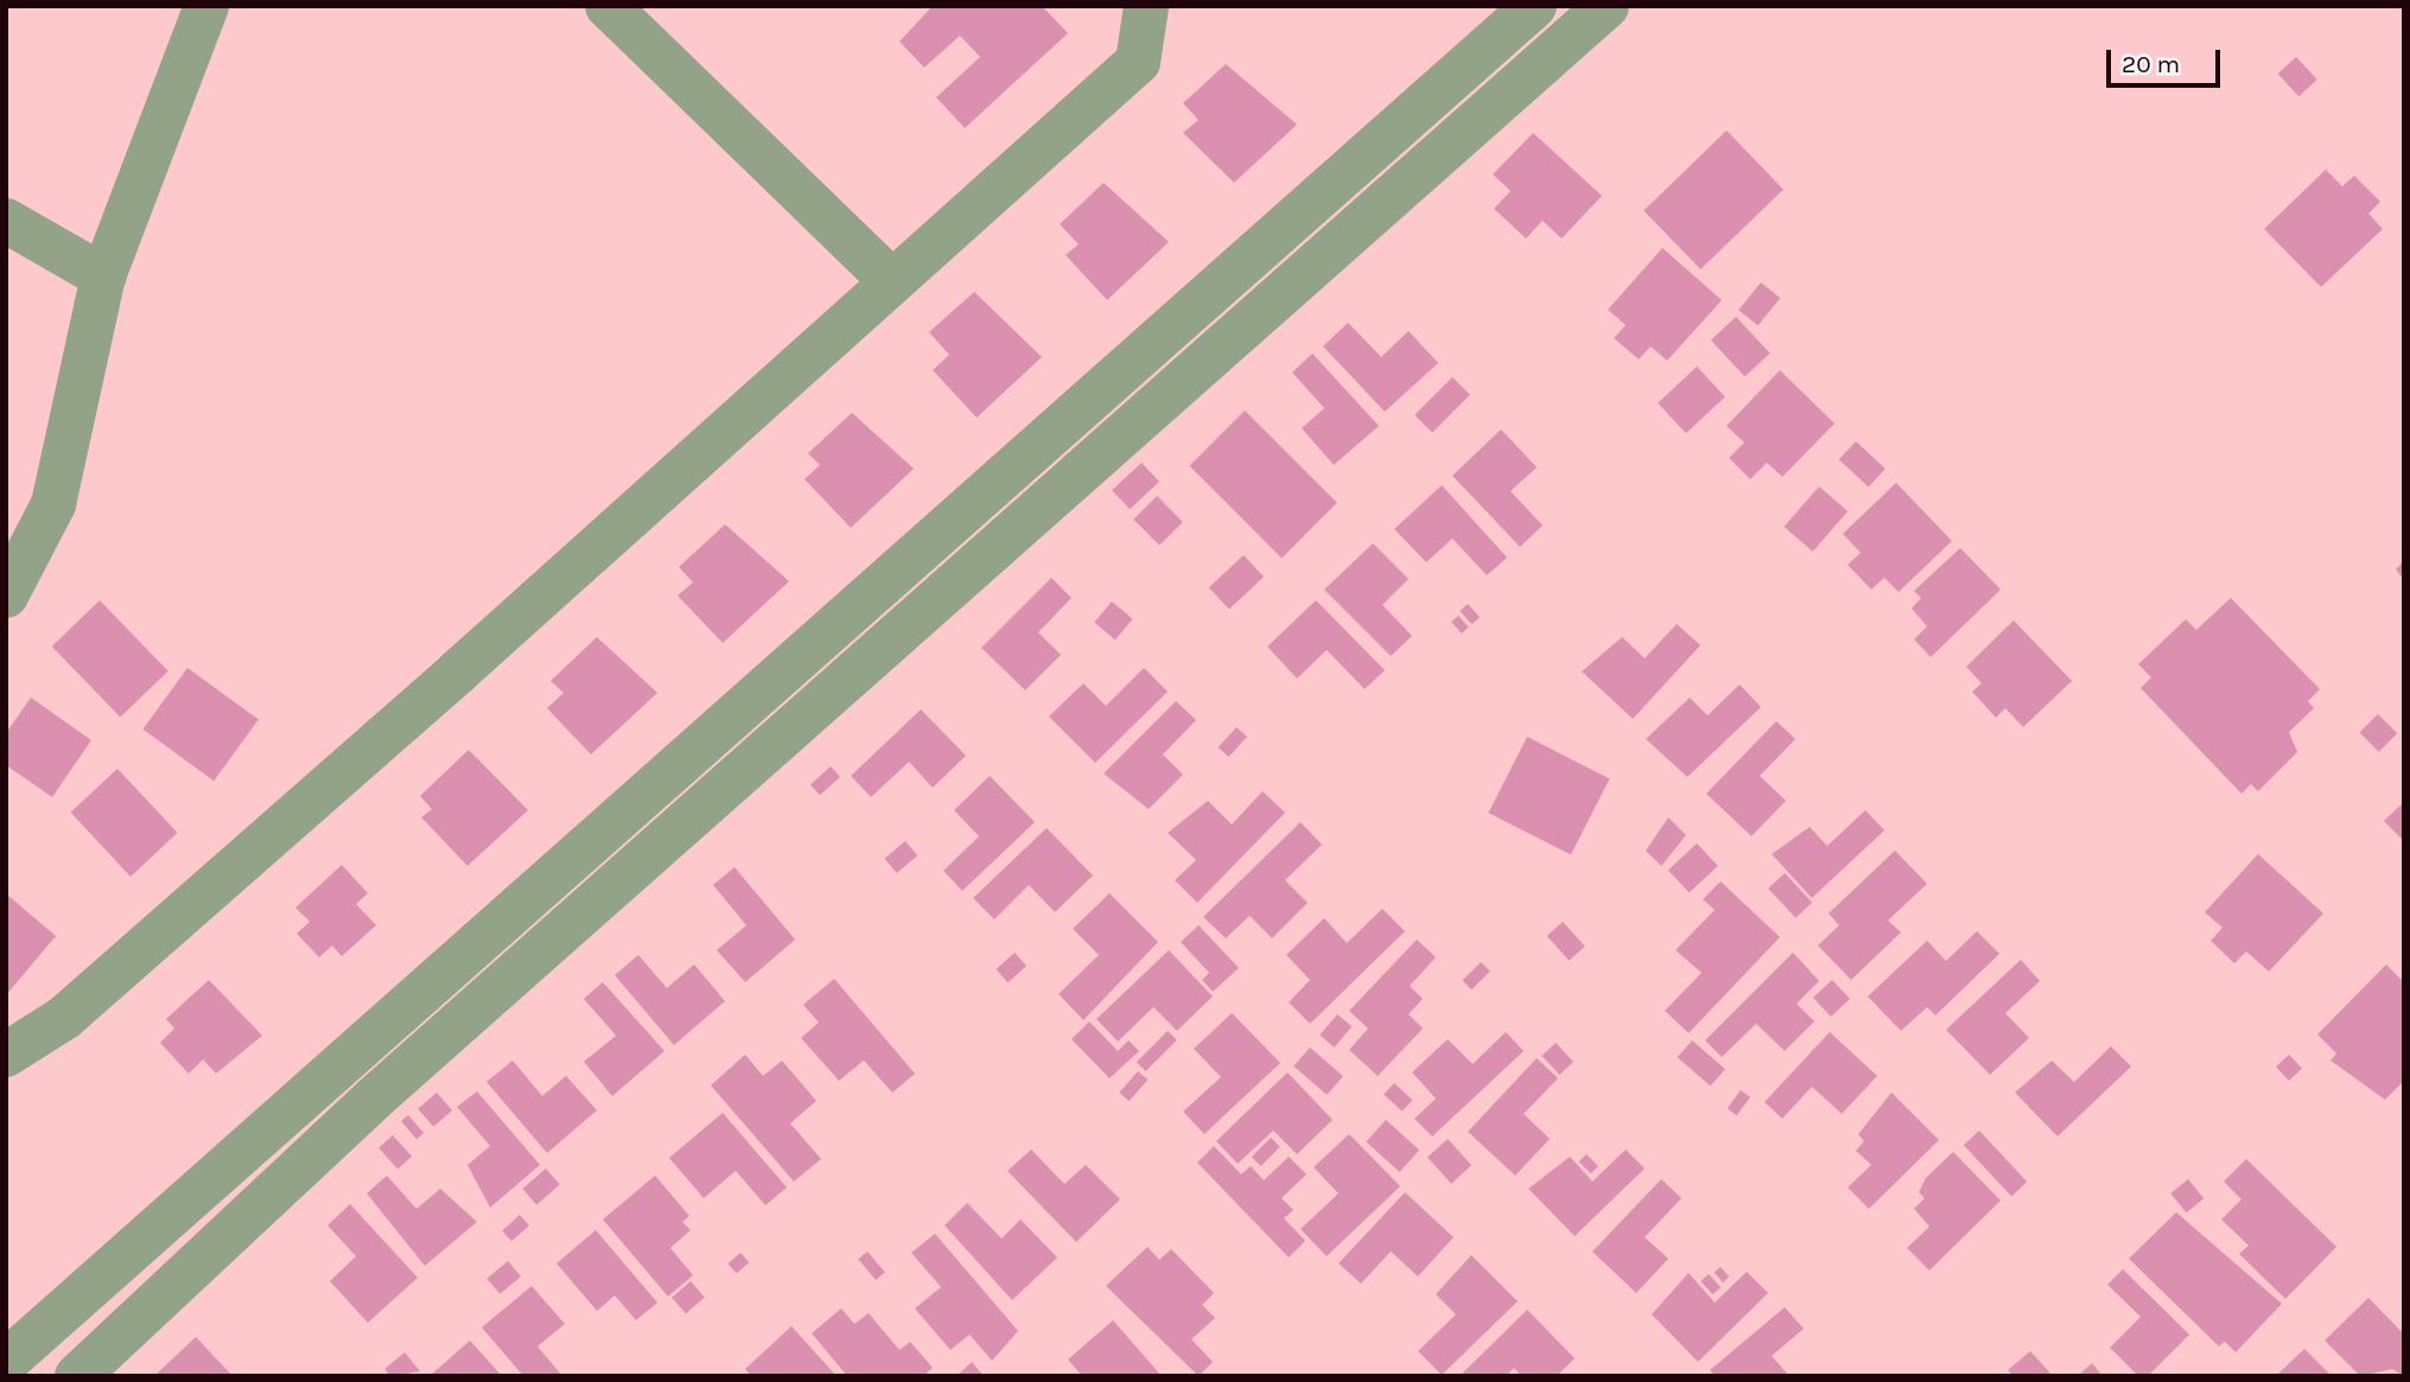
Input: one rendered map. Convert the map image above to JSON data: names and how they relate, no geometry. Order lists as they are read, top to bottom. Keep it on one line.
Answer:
{"scale_bar":"20 m"}
